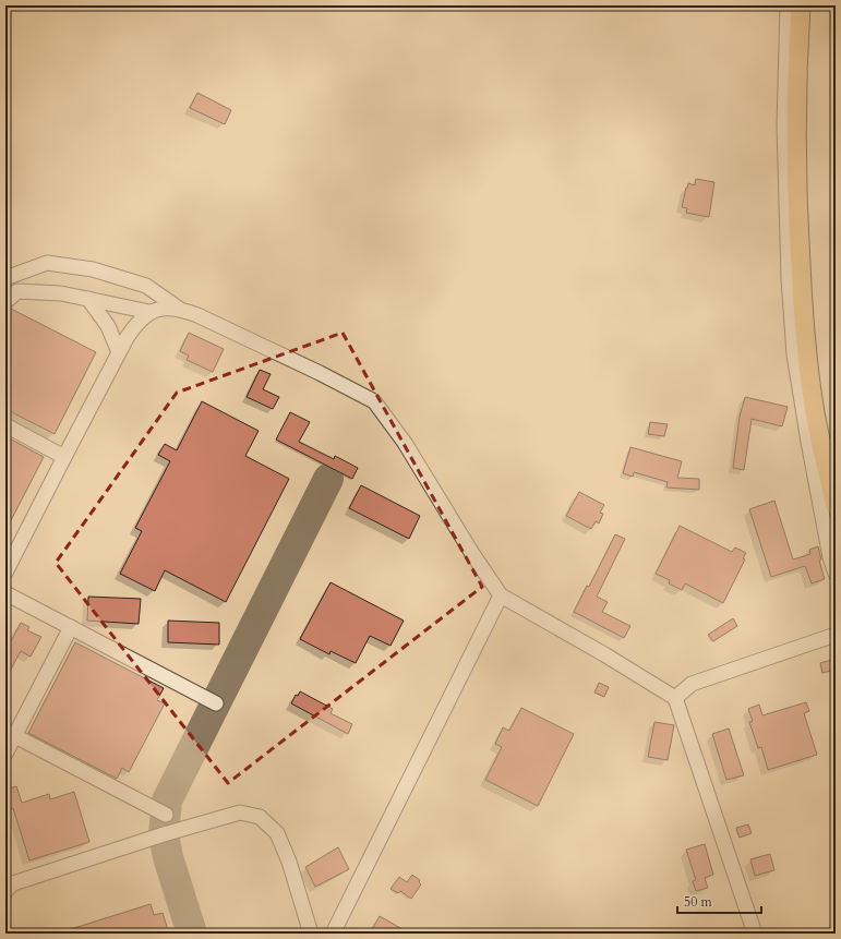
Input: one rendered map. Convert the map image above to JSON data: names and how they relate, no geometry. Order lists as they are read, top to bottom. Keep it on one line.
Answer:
{"scale_bar":"50 m"}
